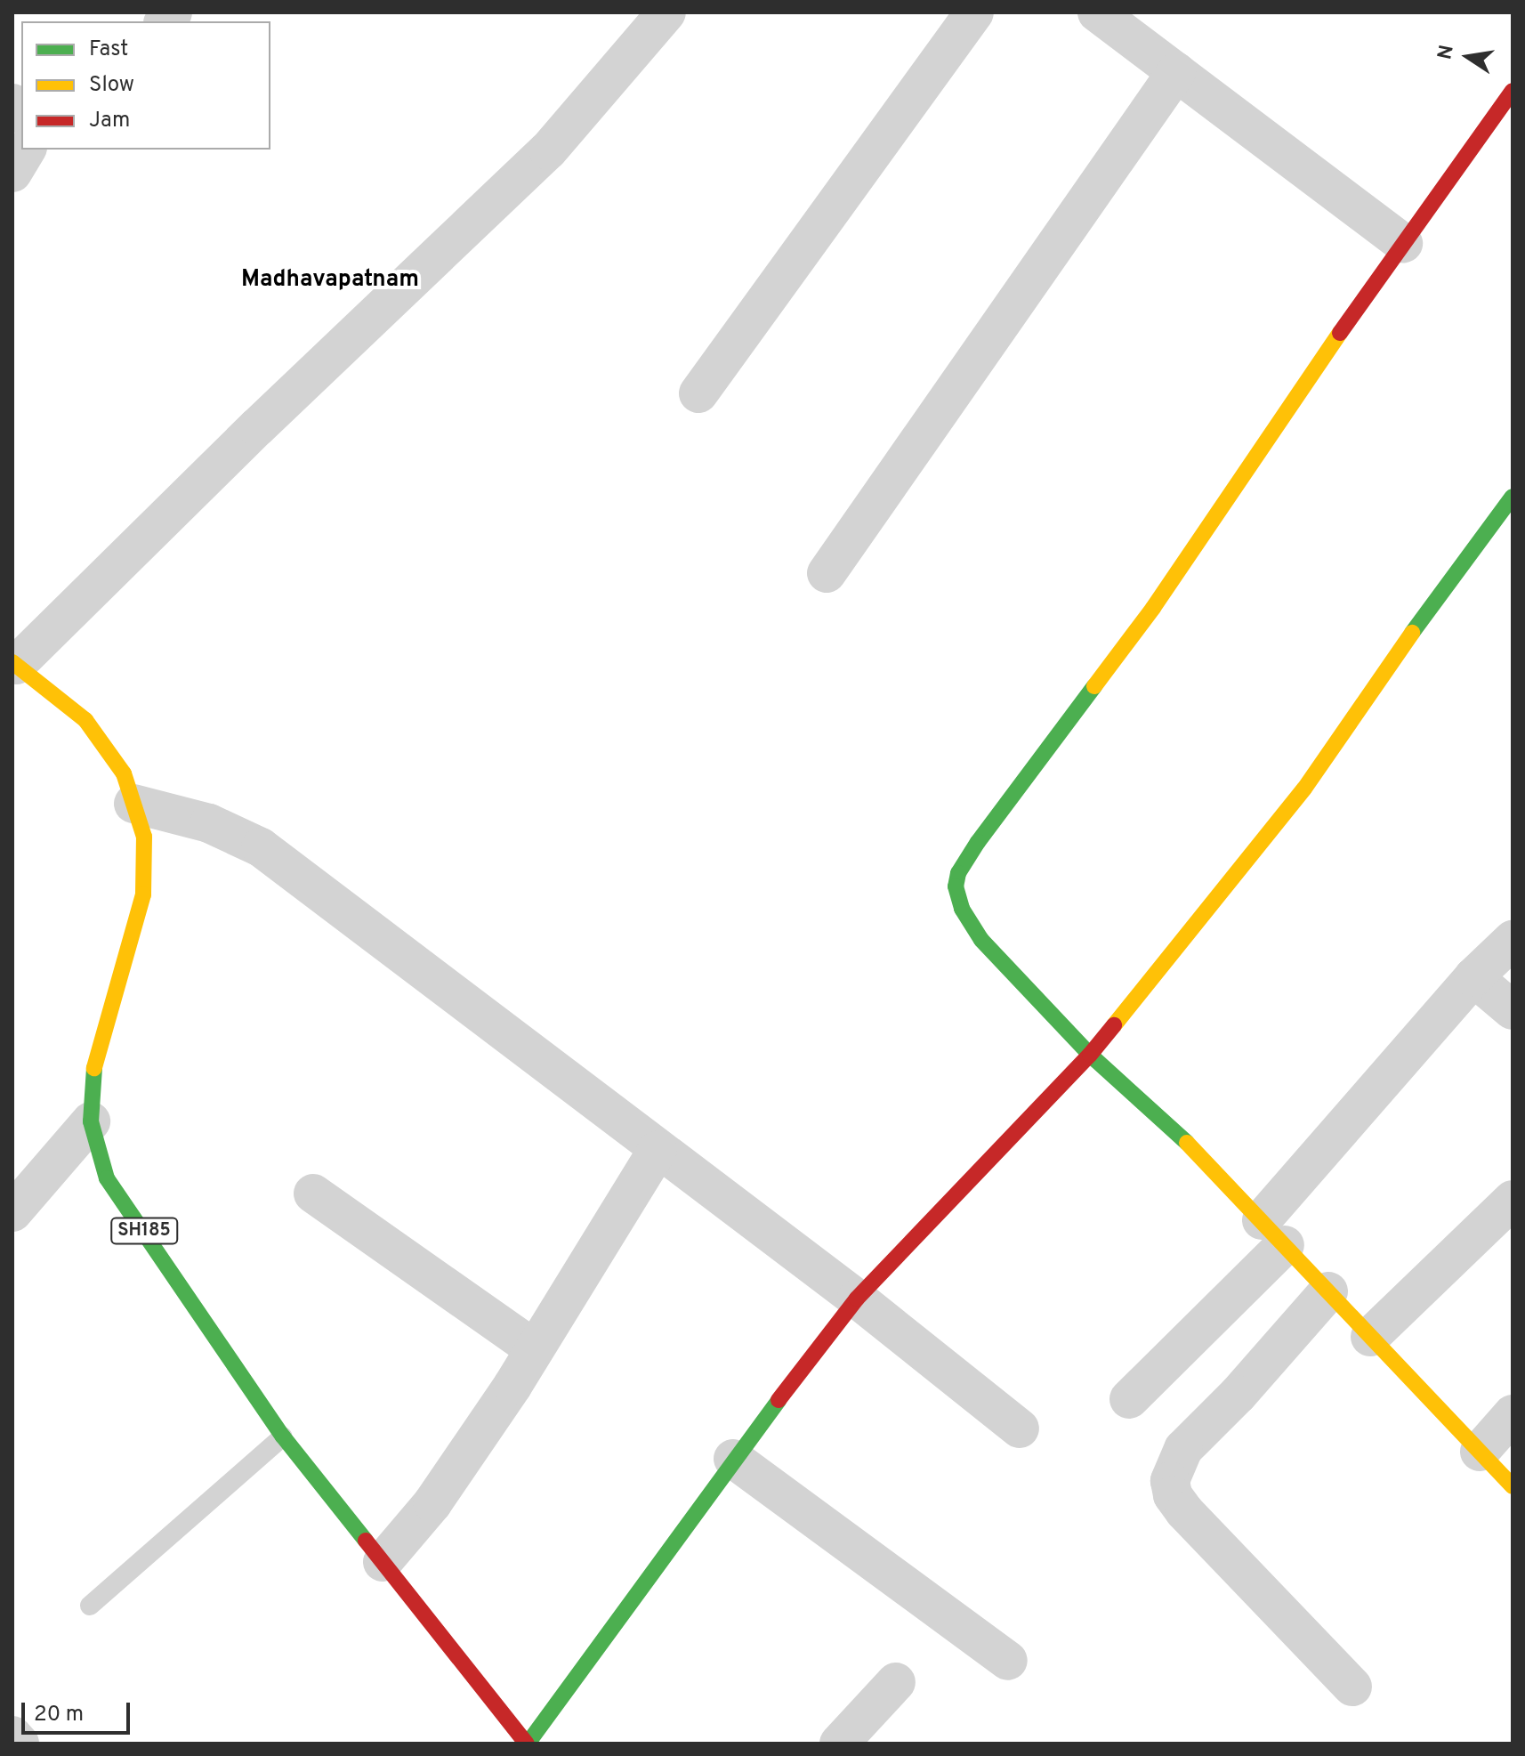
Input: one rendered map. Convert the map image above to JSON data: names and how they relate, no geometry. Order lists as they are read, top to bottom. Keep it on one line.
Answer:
{"streets":{"street":["SH185"]},"districts":["Madhavapatnam"],"legend":["Fast","Slow","Jam"],"scale_bar":"20 m","north":"left"}
